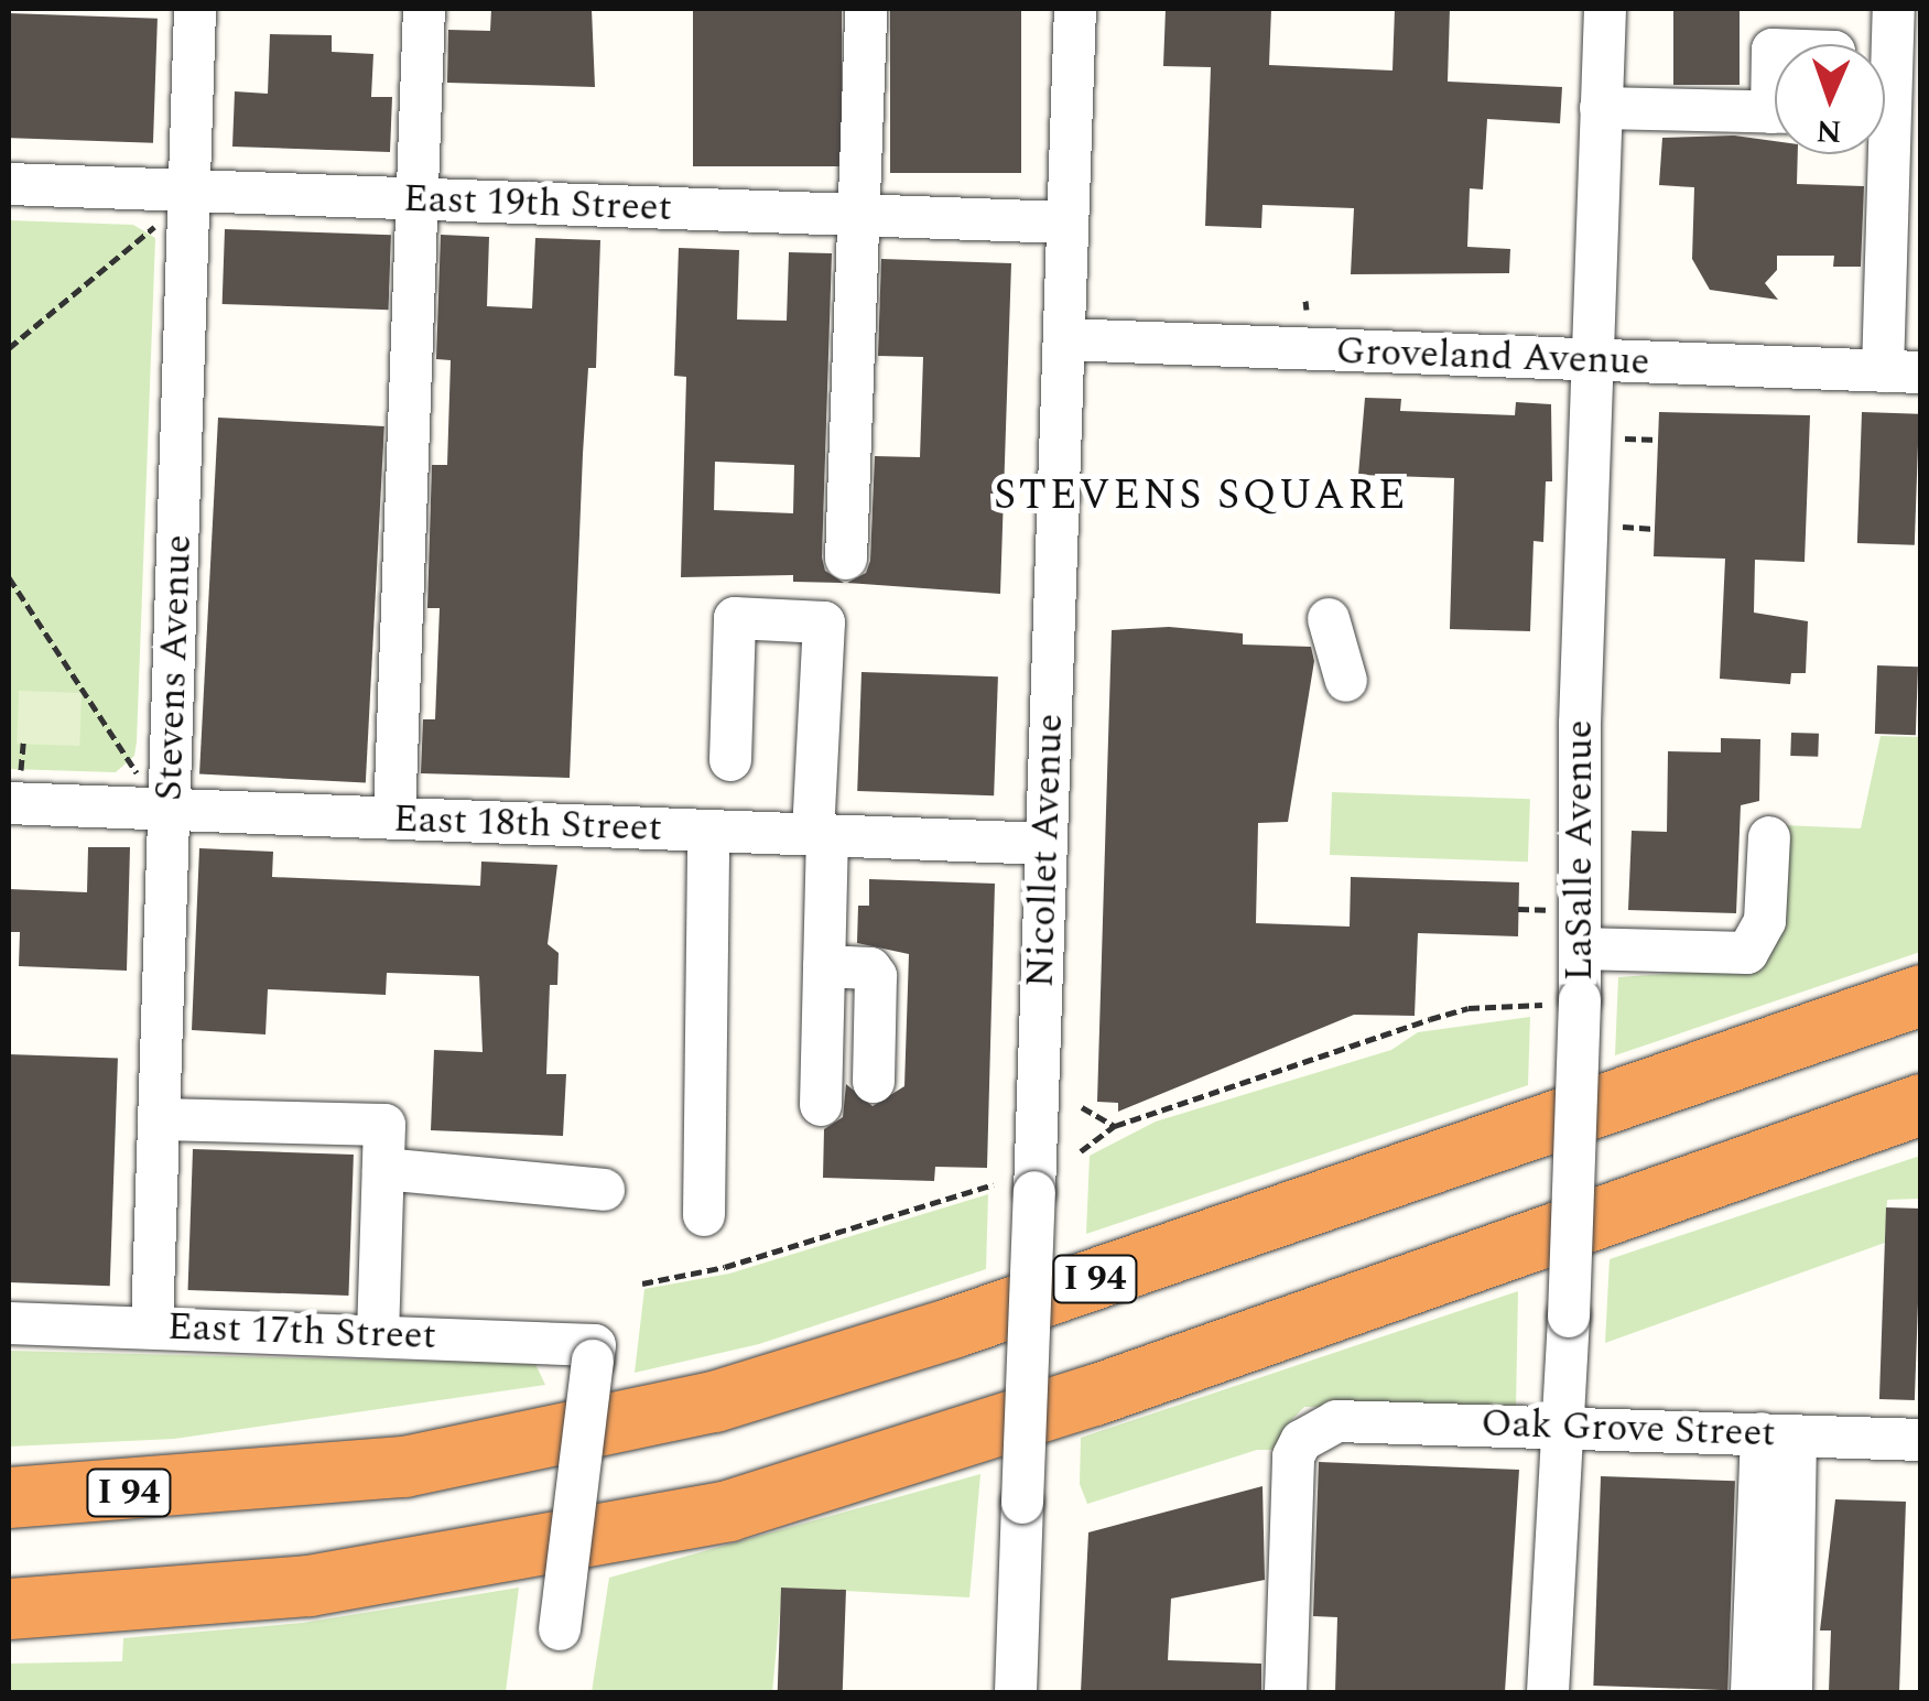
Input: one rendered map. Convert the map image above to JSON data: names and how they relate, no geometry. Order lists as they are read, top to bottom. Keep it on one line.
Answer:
{"streets":{"highway":["I 94"],"street":["East 19th Street","Groveland Avenue","Stevens Avenue","East 18th Street","Nicollet Avenue","LaSalle Avenue","East 17th Street","Oak Grove Street"]},"crossings":[["East 19th Street","Stevens Avenue"],["East 19th Street","Nicollet Avenue"],["Groveland Avenue","Nicollet Avenue"],["Groveland Avenue","LaSalle Avenue"],["Stevens Avenue","East 18th Street"],["Stevens Avenue","East 17th Street"],["East 18th Street","Nicollet Avenue"],["LaSalle Avenue","Oak Grove Street"]],"districts":["STEVENS SQUARE"],"north":"bottom"}
